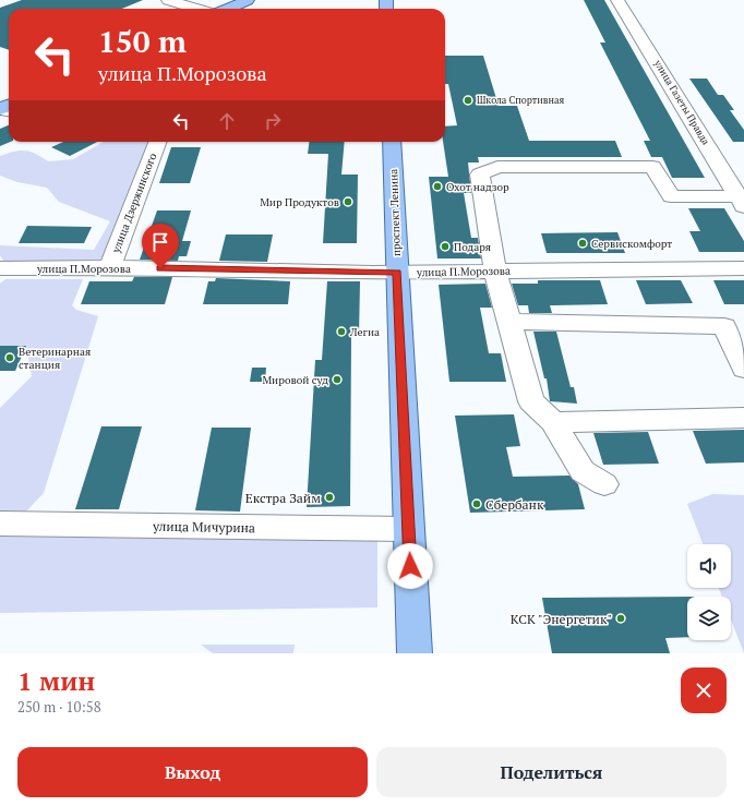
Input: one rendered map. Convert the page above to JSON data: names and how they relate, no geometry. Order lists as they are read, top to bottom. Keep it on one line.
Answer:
{"streets":{"main road":["проспект Ленина"],"street":["улица Газеты Правда","улица Дзержинского","улица П.Морозова","улица Мичурина"]},"crossings":[["улица Дзержинского","улица П.Морозова"],["проспект Ленина","улица П.Морозова"],["проспект Ленина","улица Мичурина"]],"places":["Школа Спортивная","Охот надзор","Мир Продуктов","Сервискомфорт","Подаря","Легиа","Ветеринарная станция","Мировой суд","Екстра Займ","Сбербанк","КСК \"Энергетик\""],"page":{"turn":["150 m","улица П.Морозова"],"heading":["1 мин","250 m · 10:58"],"buttons":["Выход","Поделиться"]}}
